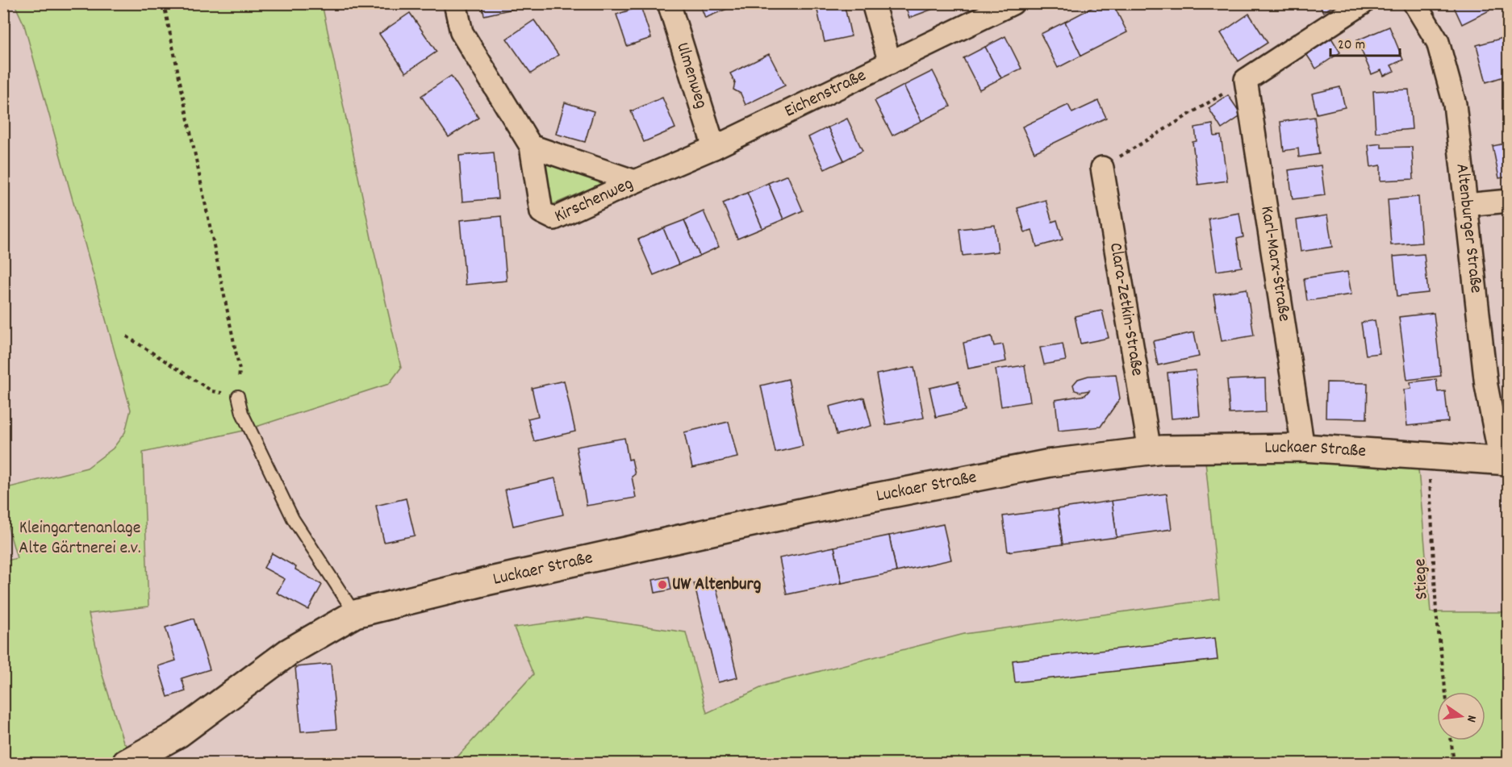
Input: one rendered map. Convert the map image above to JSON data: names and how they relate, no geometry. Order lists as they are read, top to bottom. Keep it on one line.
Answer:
{"streets":{"street":["Ulmenweg","Eichenstraße","Kirschenweg","Altenburger Straße","Karl-Marx-Straße","Clara-Zetkin-Straße","Luckaer Straße"],"path":["Stiege"]},"crossings":[["Ulmenweg","Eichenstraße"],["Eichenstraße","Kirschenweg"],["Altenburger Straße","Luckaer Straße"],["Karl-Marx-Straße","Luckaer Straße"],["Clara-Zetkin-Straße","Luckaer Straße"],["Luckaer Straße","Stiege"]],"parks":["Kleingartenanlage Alte Gärtnerei e.v."],"places":["UW Altenburg"],"scale_bar":"20 m","north":"right"}
